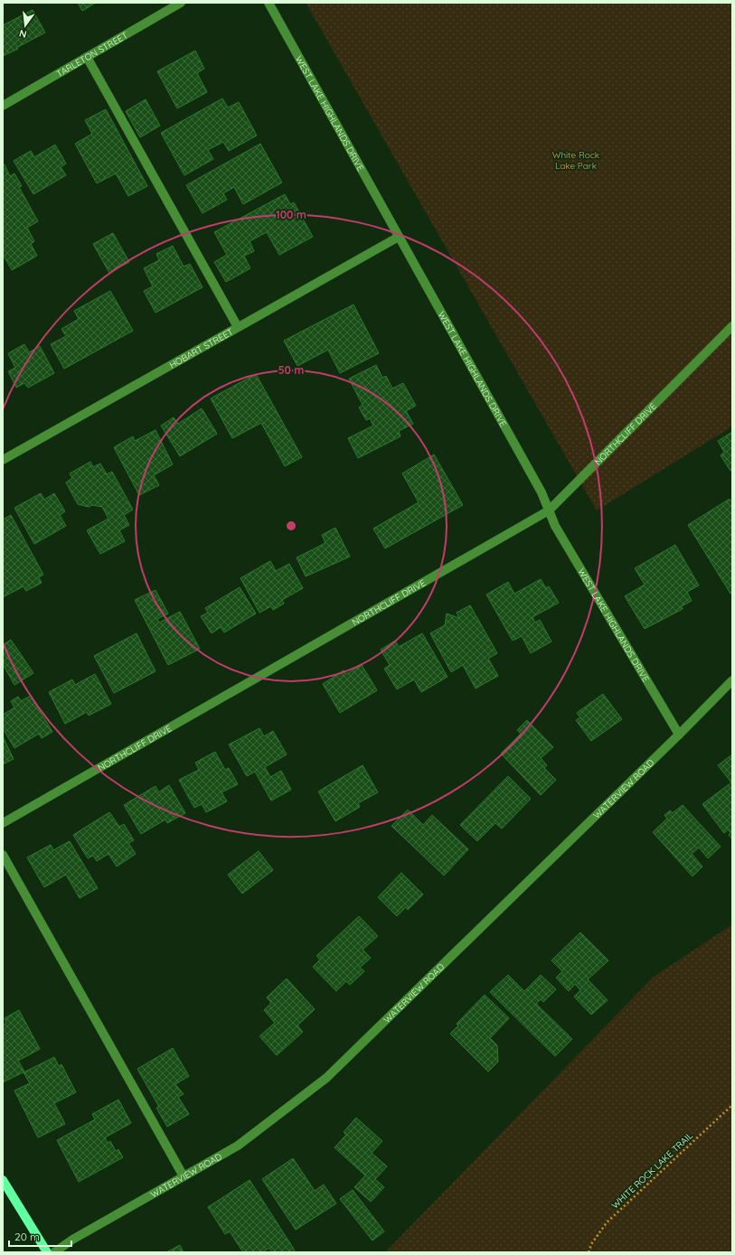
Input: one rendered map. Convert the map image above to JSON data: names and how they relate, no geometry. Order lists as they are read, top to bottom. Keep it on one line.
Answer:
{"streets":{"street":["TARLETON STREET","WEST LAKE HIGHLANDS DRIVE","HOBART STREET","NORTHCLIFF DRIVE","WATERVIEW ROAD"],"path":["WHITE ROCK LAKE TRAIL"]},"crossings":[["WEST LAKE HIGHLANDS DRIVE","HOBART STREET"],["WEST LAKE HIGHLANDS DRIVE","NORTHCLIFF DRIVE"],["WEST LAKE HIGHLANDS DRIVE","WATERVIEW ROAD"]],"parks":["White Rock Lake Park"],"scale_bar":"20 m","north":"bottom","rings":["100 m","50 m"]}
